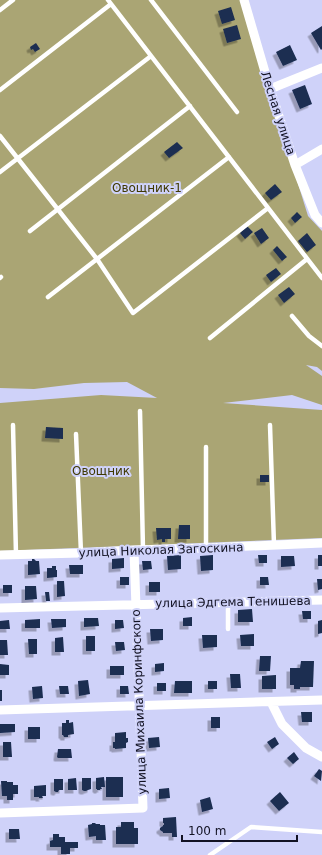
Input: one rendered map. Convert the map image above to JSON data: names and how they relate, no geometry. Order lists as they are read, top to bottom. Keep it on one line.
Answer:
{"streets":{"street":["Лесная улица","улица Николая Загоскина","улица Эдгема Тенишева","улица Михаила Коринфского"]},"crossings":[["улица Николая Загоскина","улица Михаила Коринфского"],["улица Эдгема Тенишева","улица Михаила Коринфского"]],"parks":["Овощник-1","Овощник"],"scale_bar":"100 m"}
